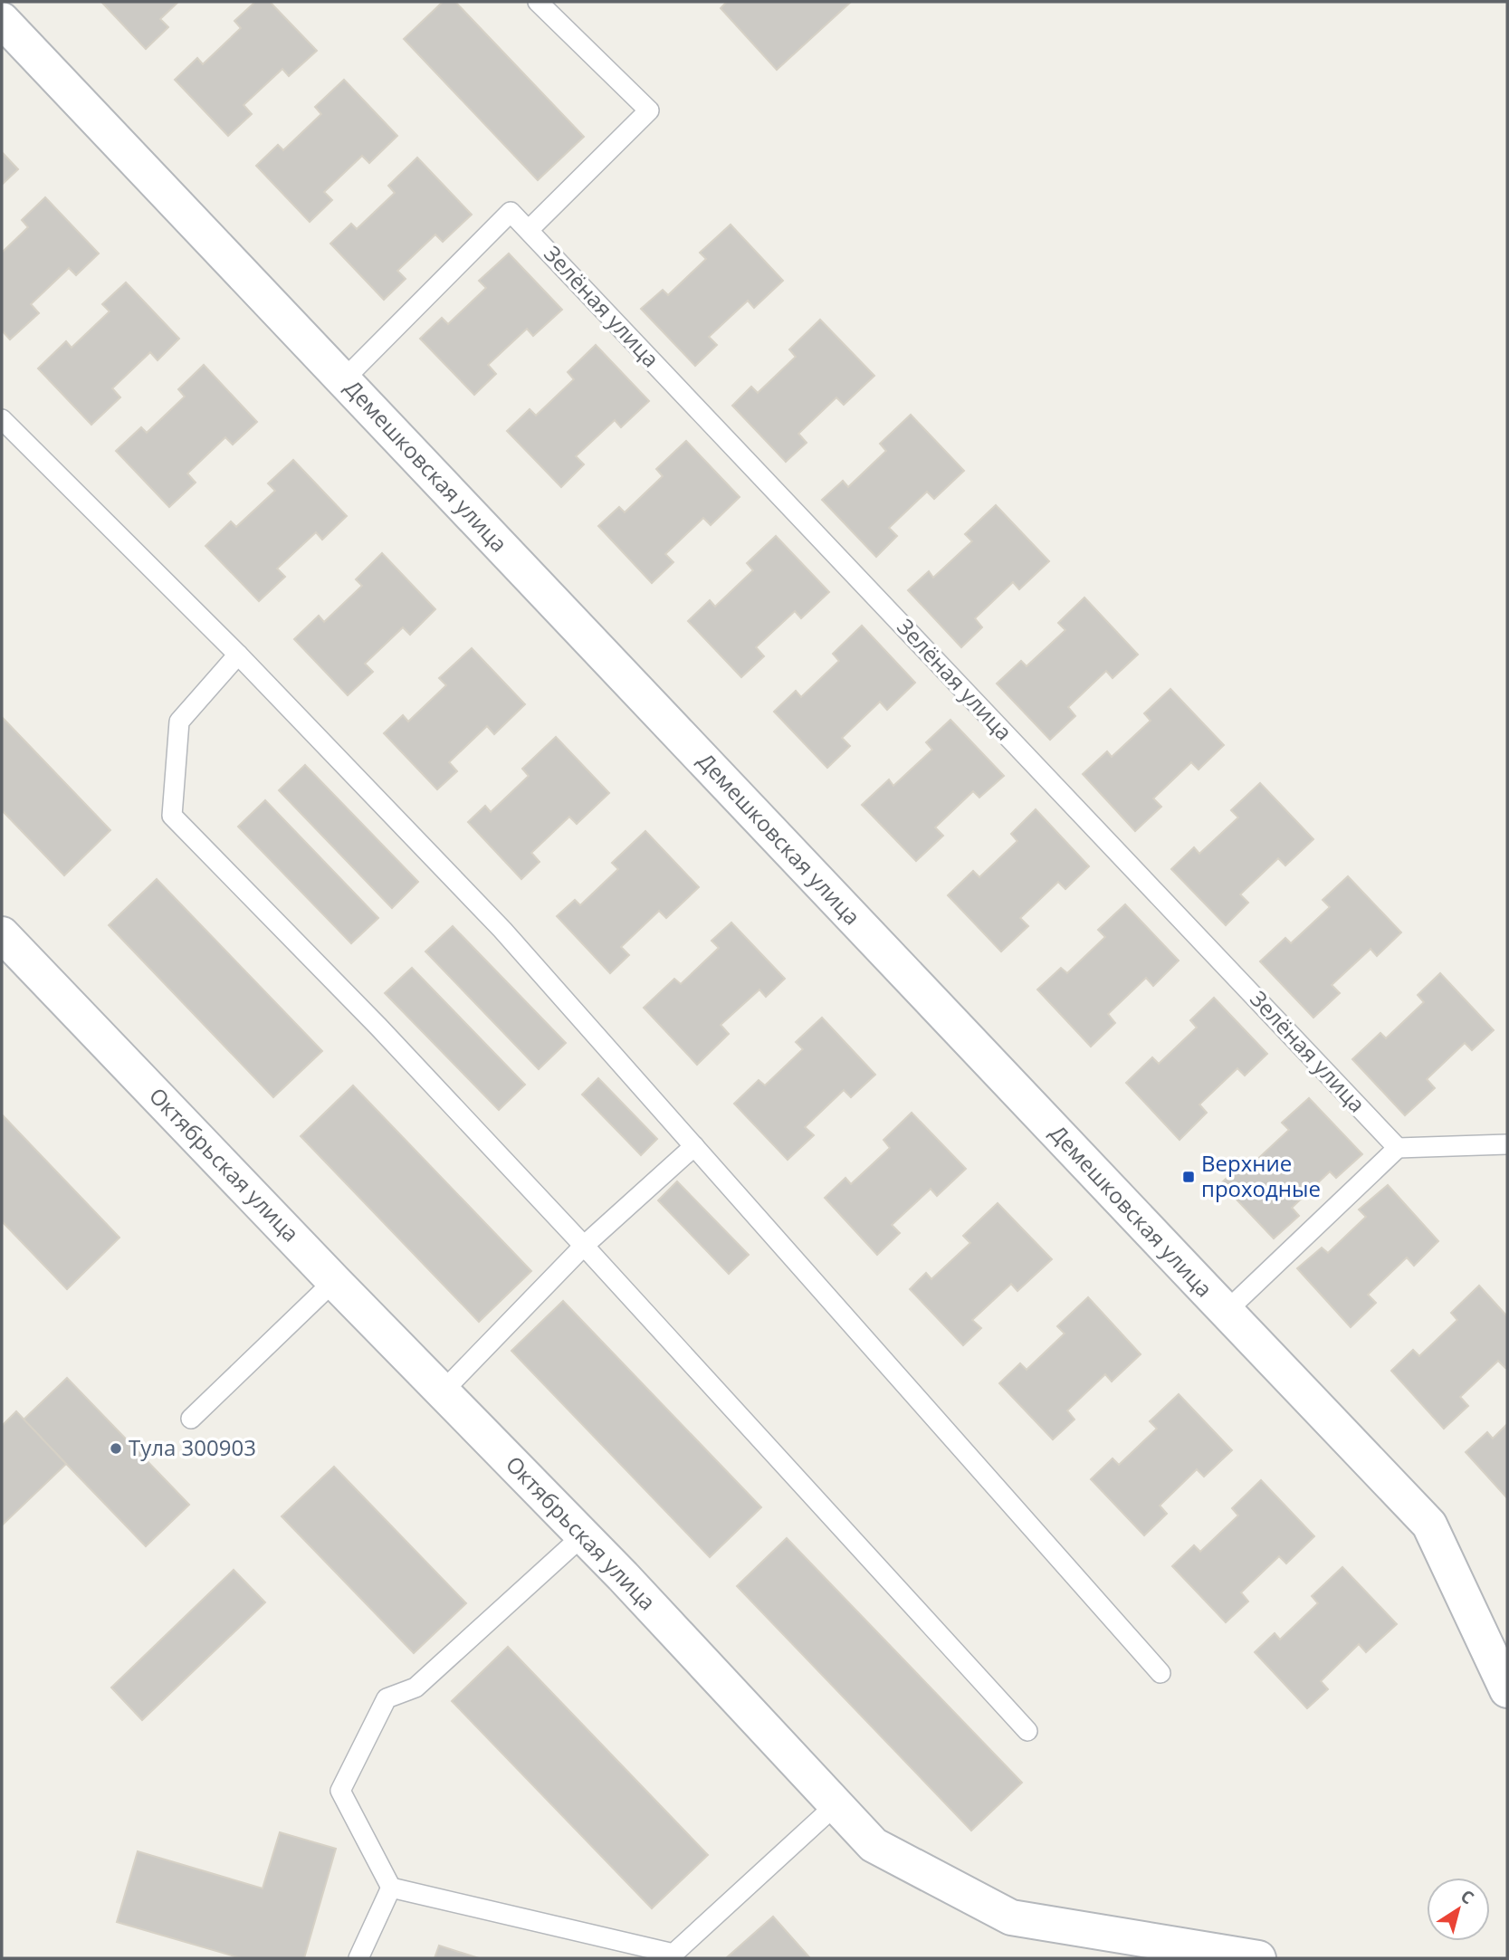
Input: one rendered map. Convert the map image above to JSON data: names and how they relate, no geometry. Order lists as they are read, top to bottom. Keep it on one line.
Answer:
{"streets":{"street":["Демешковская улица","Октябрьская улица"],"lane":["Зелёная улица"]},"crossings":[["Зелёная улица","Демешковская улица"]],"places":{"transit":["Верхние проходные"],"other":["Тула 300903"]},"north":"top right"}
